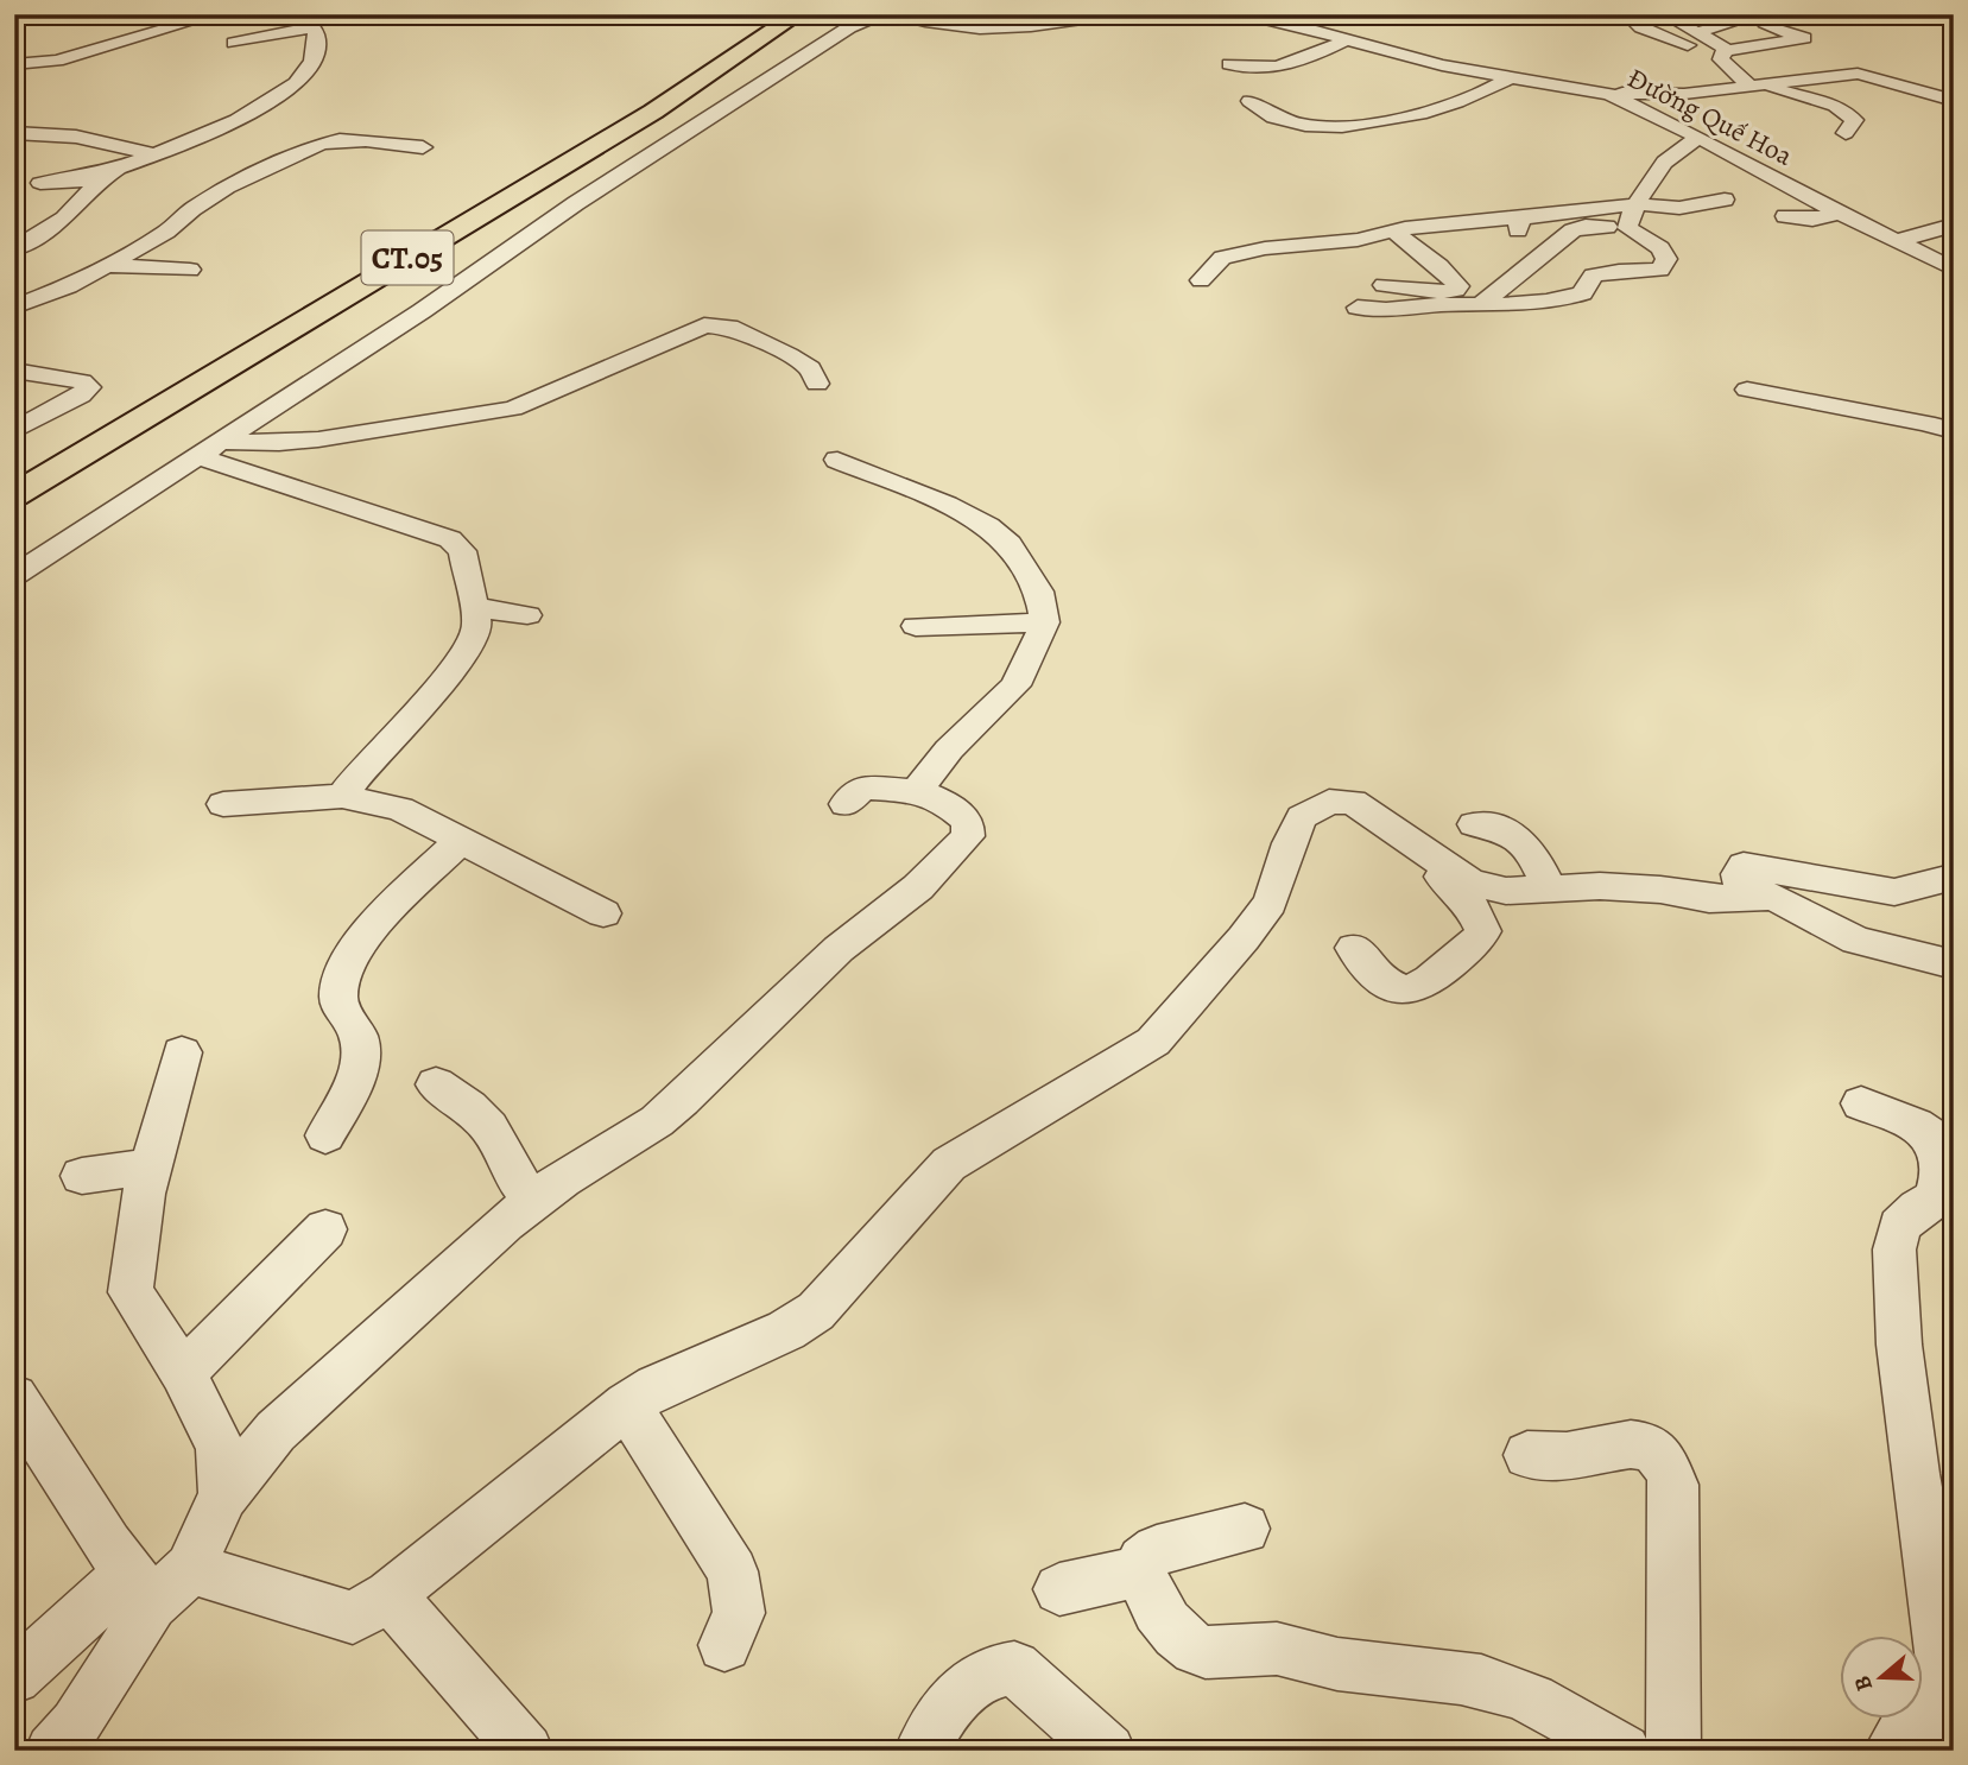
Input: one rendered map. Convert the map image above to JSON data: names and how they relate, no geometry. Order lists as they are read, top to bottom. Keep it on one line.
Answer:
{"streets":{"highway":["CT.05"],"street":["Đường Quế Hoa"]},"north":"left"}
